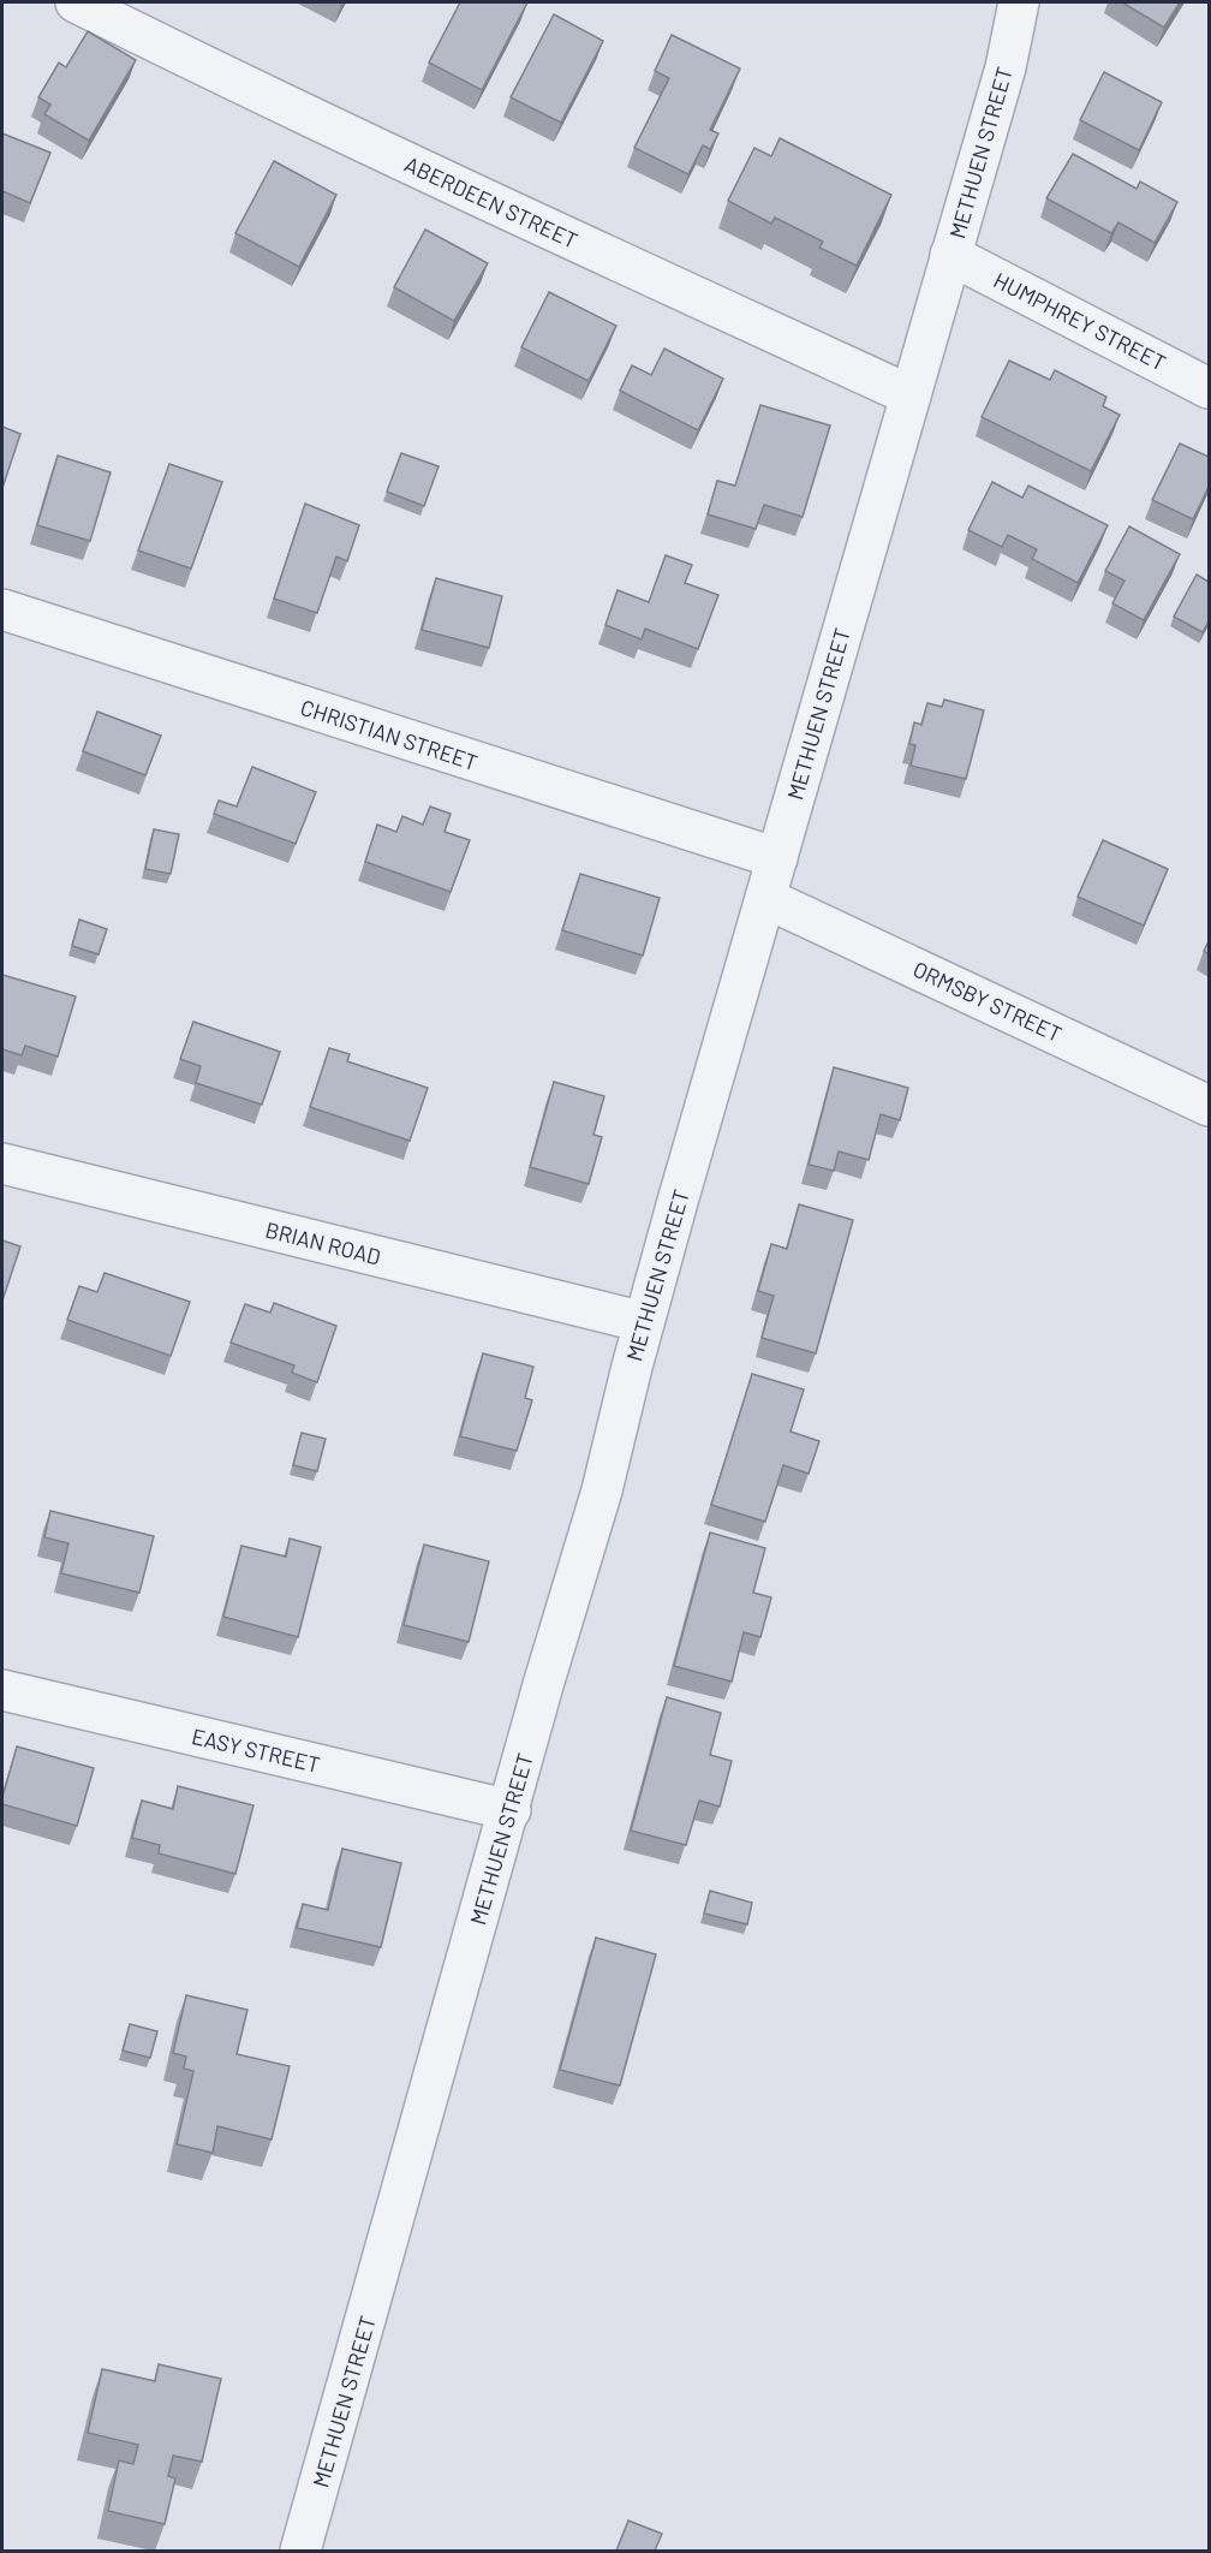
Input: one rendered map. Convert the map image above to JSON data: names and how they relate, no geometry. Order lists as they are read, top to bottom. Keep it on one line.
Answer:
{"streets":{"street":["METHUEN STREET","ABERDEEN STREET","HUMPHREY STREET","CHRISTIAN STREET","ORMSBY STREET","BRIAN ROAD","EASY STREET"]},"crossings":[["METHUEN STREET","ABERDEEN STREET"],["METHUEN STREET","HUMPHREY STREET"],["METHUEN STREET","CHRISTIAN STREET"],["METHUEN STREET","ORMSBY STREET"],["METHUEN STREET","BRIAN ROAD"],["METHUEN STREET","EASY STREET"]]}
